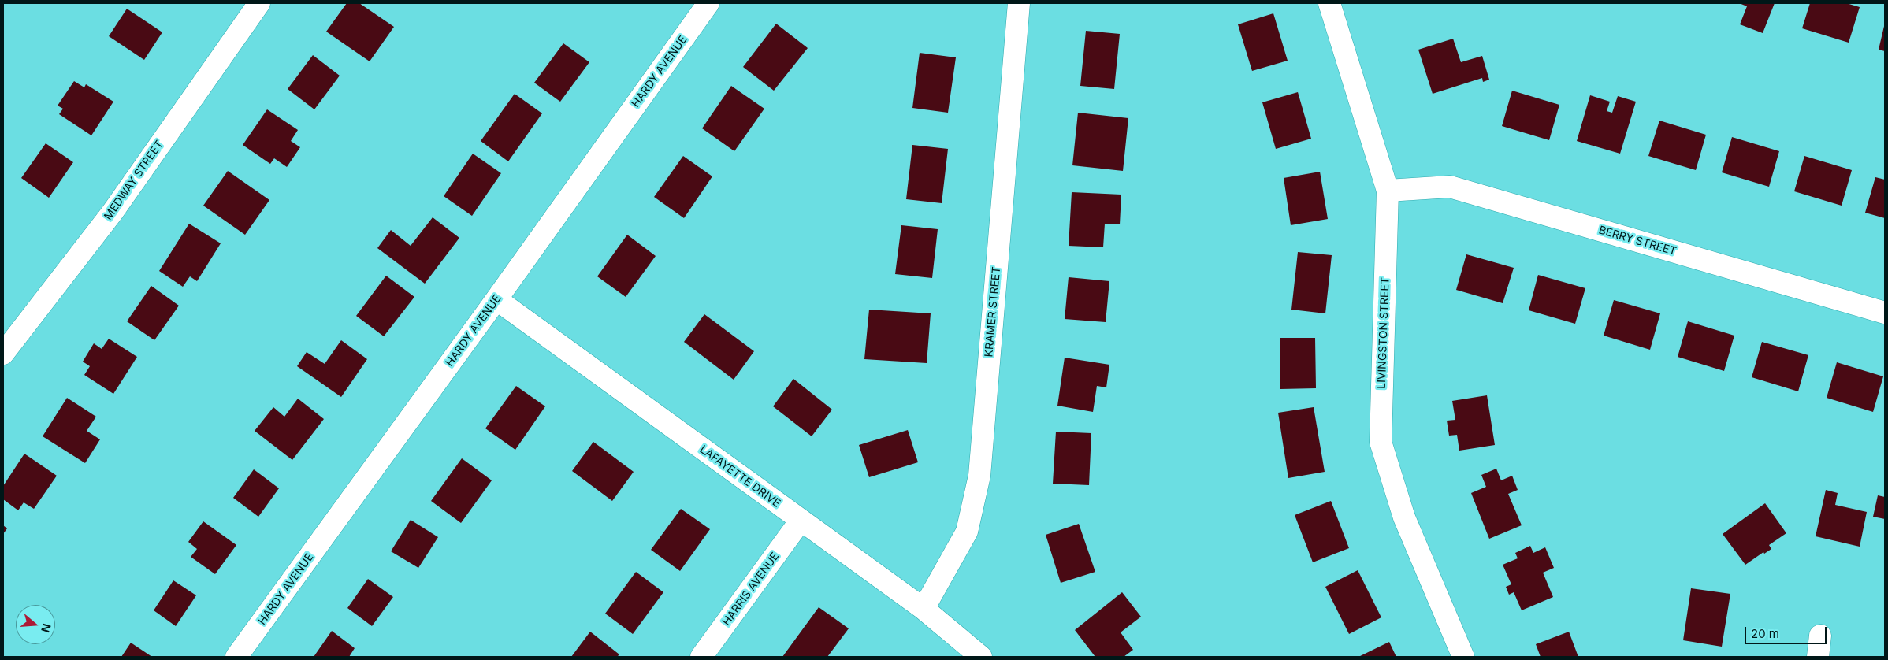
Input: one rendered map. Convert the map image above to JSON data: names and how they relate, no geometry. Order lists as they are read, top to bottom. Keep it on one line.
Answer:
{"streets":{"street":["HARDY AVENUE","MEDWAY STREET","BERRY STREET","KRAMER STREET","LIVINGSTON STREET","LAFAYETTE DRIVE","HARRIS AVENUE"]},"crossings":[["HARDY AVENUE","LAFAYETTE DRIVE"],["BERRY STREET","LIVINGSTON STREET"],["KRAMER STREET","LAFAYETTE DRIVE"],["LAFAYETTE DRIVE","HARRIS AVENUE"]],"scale_bar":"20 m","north":"right"}
